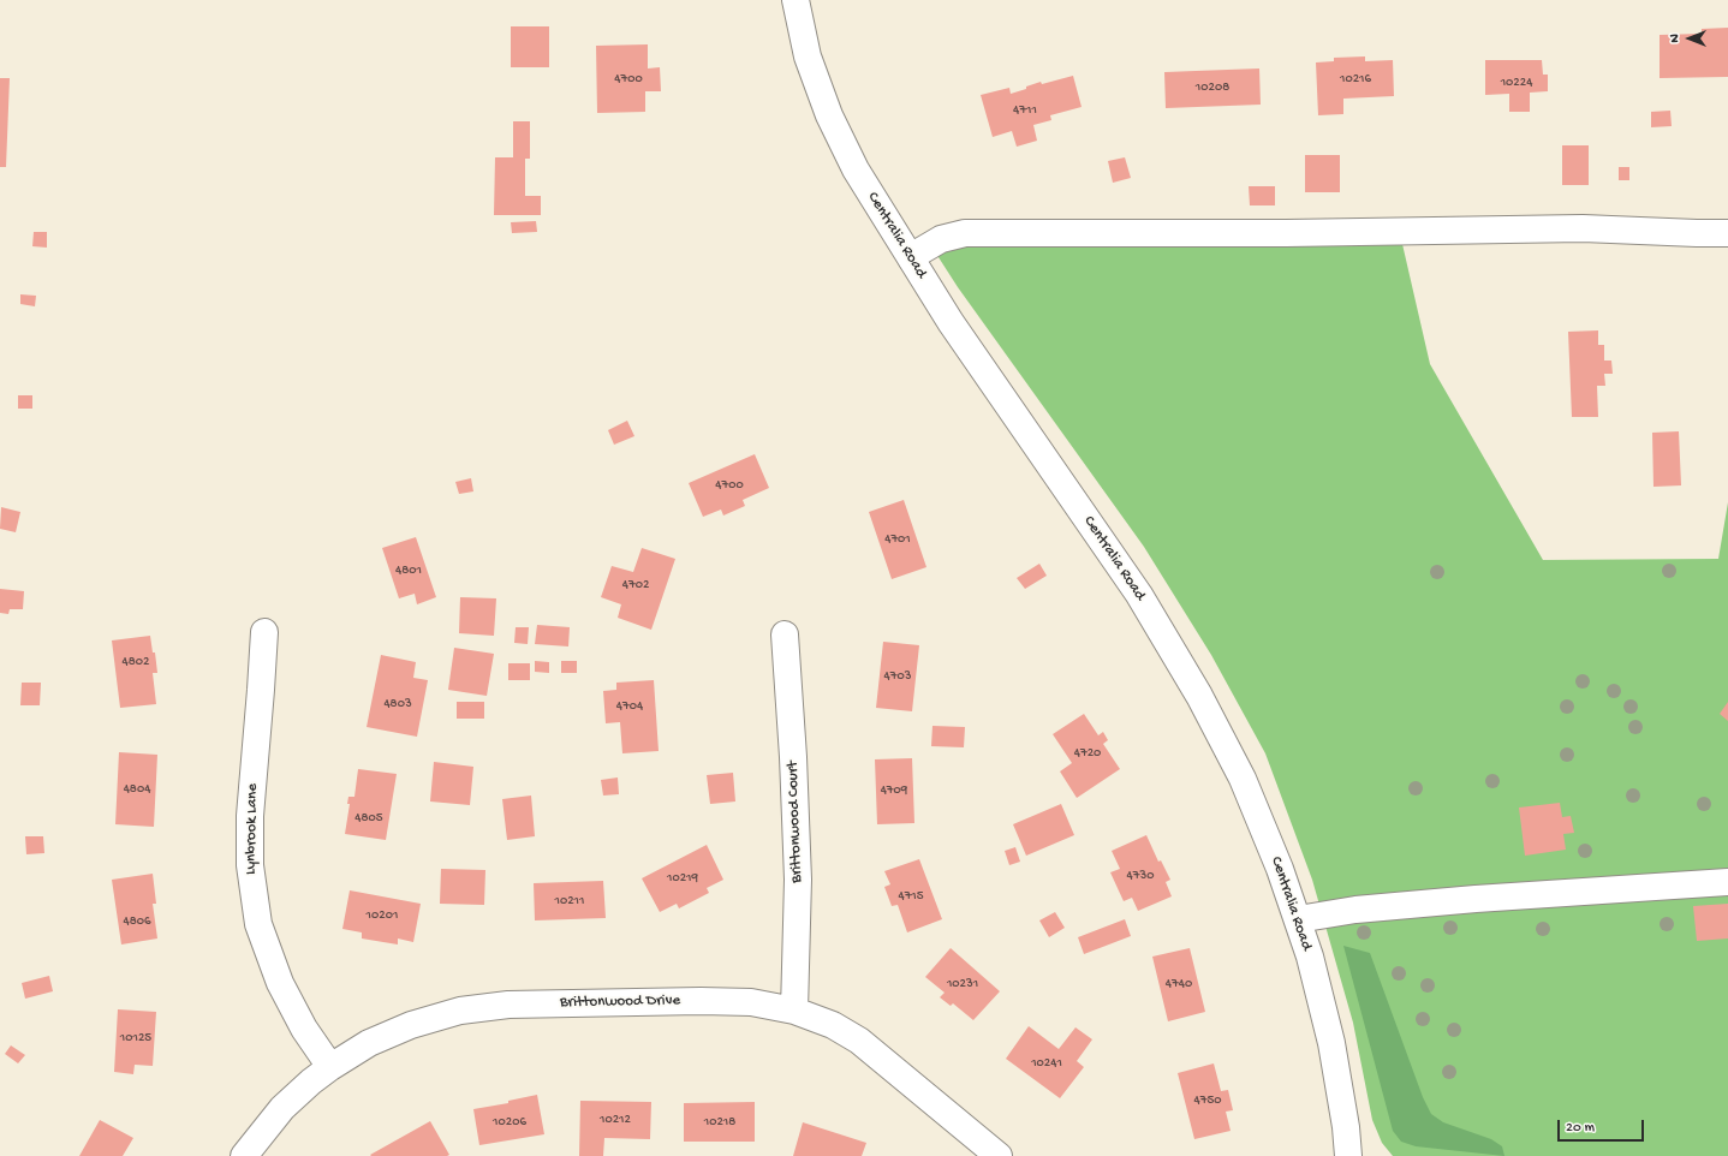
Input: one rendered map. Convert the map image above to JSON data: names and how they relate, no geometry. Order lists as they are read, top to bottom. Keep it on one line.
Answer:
{"streets":{"street":["Centralia Road","Brittonwood Court","Lynbrook Lane","Brittonwood Drive"]},"crossings":[["Brittonwood Court","Brittonwood Drive"],["Lynbrook Lane","Brittonwood Drive"]],"house_numbers":["4700","10216","10224","10208","4711","4700","4701","4801","4702","4802","4703","4803","4704","4720","4804","4709","4805","4730","10219","4715","10211","10201","4806","10231","4740","10125","10241","4750","10212","10206","10218"],"scale_bar":"20 m","north":"left"}
